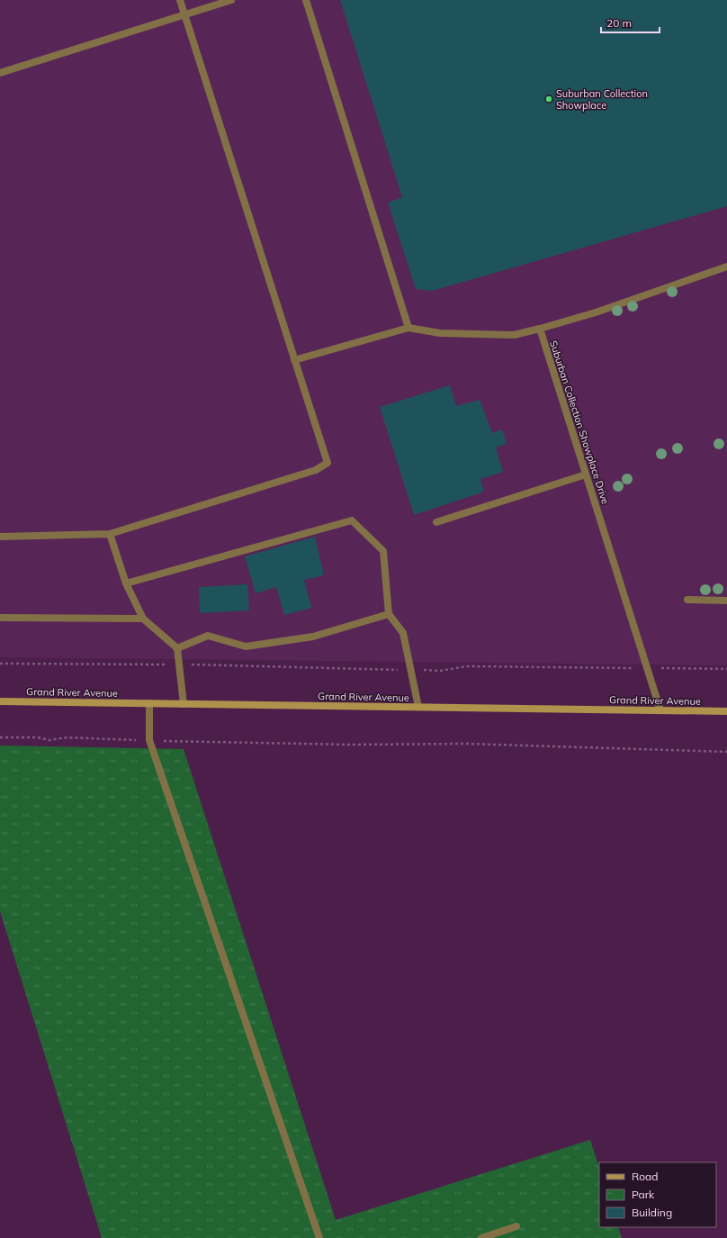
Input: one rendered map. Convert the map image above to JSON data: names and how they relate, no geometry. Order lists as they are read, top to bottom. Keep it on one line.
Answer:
{"streets":{"main road":["Grand River Avenue"],"lane":["Suburban Collection Showplace Drive"]},"crossings":[["Suburban Collection Showplace Drive","Grand River Avenue"]],"places":["Suburban Collection Showplace"],"legend":["Road","Park","Building"],"scale_bar":"20 m"}
